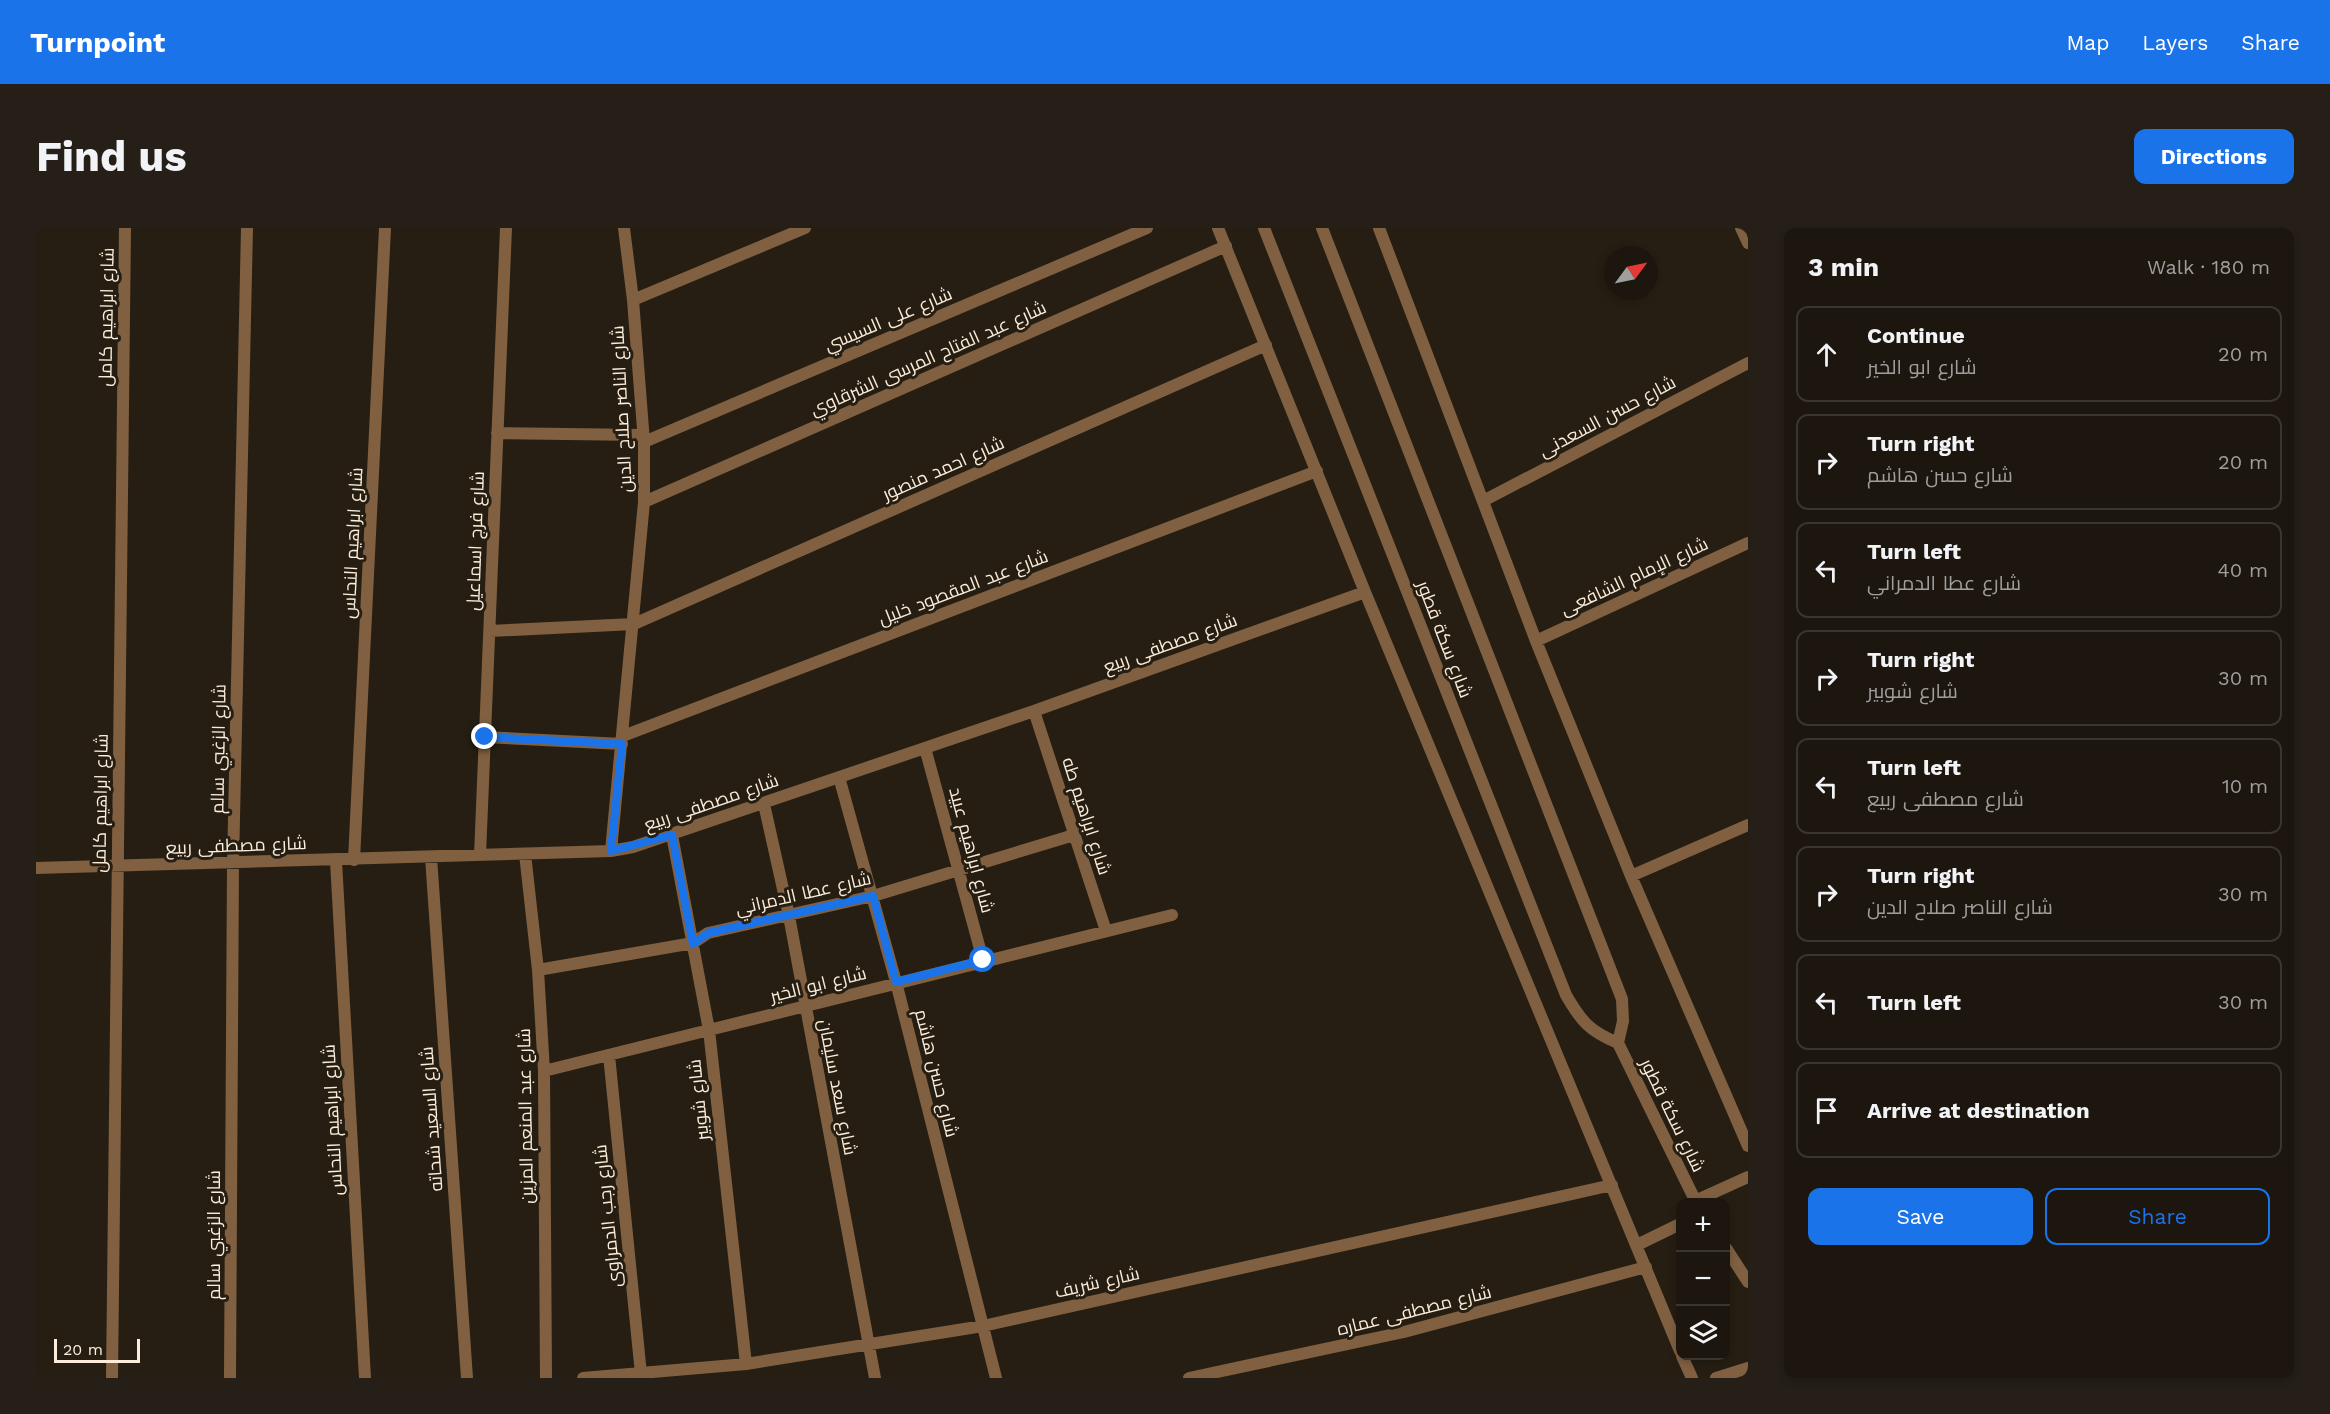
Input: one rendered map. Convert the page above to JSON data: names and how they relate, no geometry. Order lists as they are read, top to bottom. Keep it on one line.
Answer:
{"streets":{"street":["شارع ابراهيم كامل","شارع على السيسي","شارع عبد الفتاح المرسى الشرقاوي","شارع الناصر صلاح الدين","شارع حسن السعدنى","شارع احمد منصور","شارع فرج اسماعيل","شارع ابراهيم النحاس","شارع الإمام الشافعى","شارع عبد المقصود خليل","شارع سكة قطور","شارع مصطفى ربيع","شارع الزغبي سالم","شارع ابراهيم طه","شارع ابراهيم عبيد","شارع عطا الدمراني","شارع ابو الخير","شارع حسن هاشم","شارع سعد سليمان","شارع شوبير","شارع عبد المنعم المزين","شارع السعيد شحاته","شارع رجب الدمراوى","شارع شريف","شارع مصطفى عماره"]},"crossings":[["شارع ابراهيم كامل","شارع مصطفى ربيع"],["شارع على السيسي","شارع الناصر صلاح الدين"],["شارع على السيسي","شارع فرج اسماعيل"],["شارع عبد الفتاح المرسى الشرقاوي","شارع الناصر صلاح الدين"],["شارع الناصر صلاح الدين","شارع احمد منصور"],["شارع الناصر صلاح الدين","شارع عبد المقصود خليل"],["شارع الناصر صلاح الدين","شارع مصطفى ربيع"],["شارع فرج اسماعيل","شارع مصطفى ربيع"],["شارع ابراهيم النحاس","شارع مصطفى ربيع"],["شارع مصطفى ربيع","شارع الزغبي سالم"],["شارع مصطفى ربيع","شارع ابراهيم طه"],["شارع مصطفى ربيع","شارع ابراهيم عبيد"],["شارع مصطفى ربيع","شارع حسن هاشم"],["شارع مصطفى ربيع","شارع سعد سليمان"],["شارع مصطفى ربيع","شارع شوبير"],["شارع مصطفى ربيع","شارع عبد المنعم المزين"],["شارع مصطفى ربيع","شارع السعيد شحاته"],["شارع ابراهيم طه","شارع عطا الدمراني"],["شارع ابراهيم طه","شارع ابو الخير"],["شارع ابراهيم عبيد","شارع عطا الدمراني"],["شارع ابراهيم عبيد","شارع ابو الخير"],["شارع عطا الدمراني","شارع حسن هاشم"],["شارع عطا الدمراني","شارع سعد سليمان"],["شارع عطا الدمراني","شارع شوبير"],["شارع عطا الدمراني","شارع عبد المنعم المزين"],["شارع ابو الخير","شارع حسن هاشم"],["شارع ابو الخير","شارع سعد سليمان"],["شارع ابو الخير","شارع شوبير"],["شارع ابو الخير","شارع عبد المنعم المزين"],["شارع ابو الخير","شارع رجب الدمراوى"],["شارع حسن هاشم","شارع شريف"],["شارع سعد سليمان","شارع شريف"],["شارع شوبير","شارع شريف"],["شارع رجب الدمراوى","شارع شريف"]],"scale_bar":"20 m","north":"top right","page":{"header":"Turnpoint","nav":["Map","Layers","Share"],"buttons":["Directions",["Save","Share"]],"title":"Find us","heading":["3 min","Walk · 180 m"],"list":[["Continue","شارع ابو الخير","20 m"],["Turn right","شارع حسن هاشم","20 m"],["Turn left","شارع عطا الدمراني","40 m"],["Turn right","شارع شوبير","30 m"],["Turn left","شارع مصطفى ربيع","10 m"],["Turn right","شارع الناصر صلاح الدين","30 m"],["Turn left","30 m"],"Arrive at destination"],"map_buttons":["+","−"],"scale":"20 m"}}
